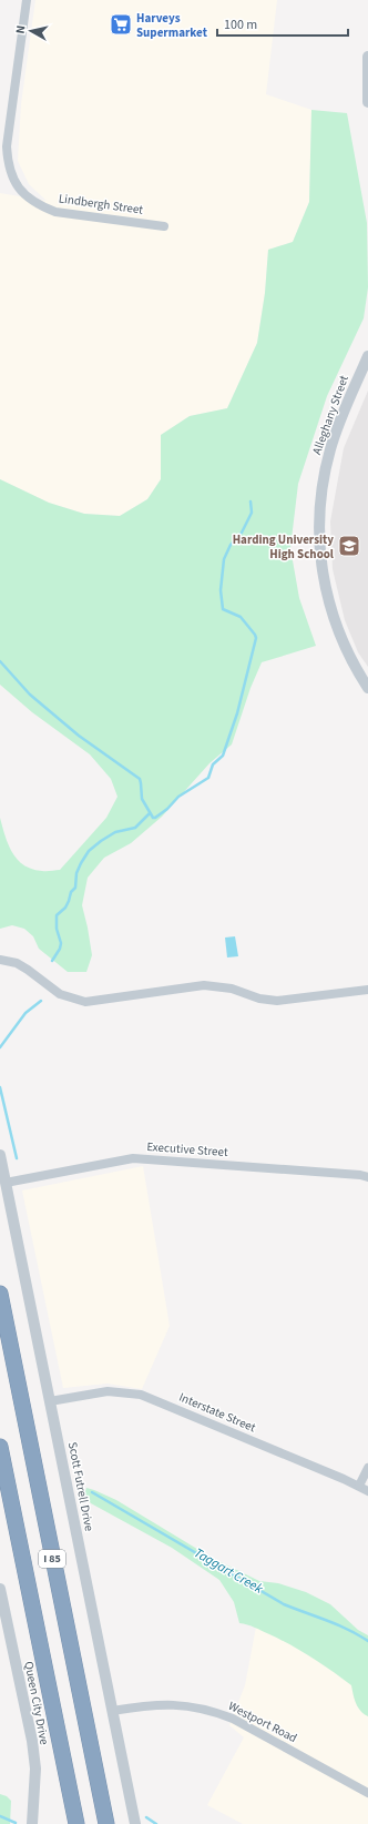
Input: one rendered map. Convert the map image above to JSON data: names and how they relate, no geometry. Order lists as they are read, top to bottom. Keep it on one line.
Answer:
{"streets":{"highway":["I 85"],"street":["Lindbergh Street","Alleghany Street","Executive Street","Interstate Street","Scott Futrell Drive","Queen City Drive","Westport Road"]},"crossings":[["Executive Street","Scott Futrell Drive"],["Interstate Street","Scott Futrell Drive"],["Scott Futrell Drive","Westport Road"]],"water":["Taggart Creek"],"places":{"supermarket":["Harveys Supermarket"],"school or university":["Harding University High School"]},"scale_bar":"100 m","north":"left"}
